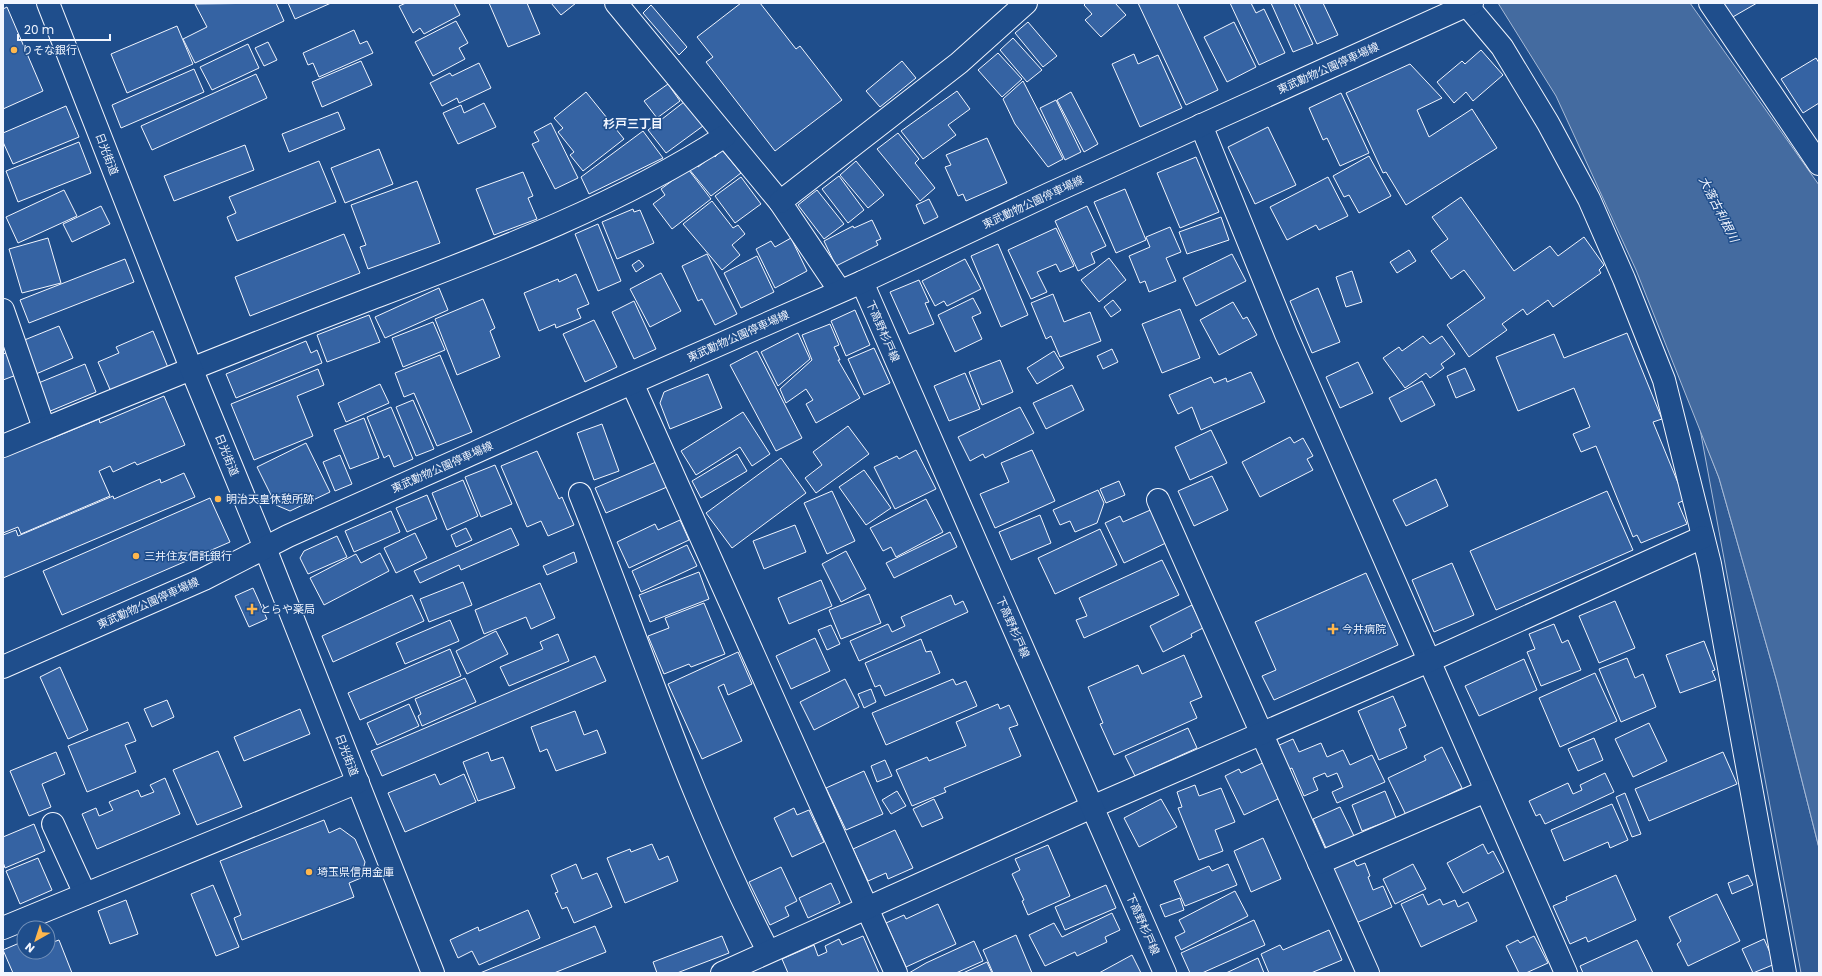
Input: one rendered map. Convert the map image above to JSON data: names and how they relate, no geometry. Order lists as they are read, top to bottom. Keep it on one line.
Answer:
{"streets":{"street":["東武動物公園停車場線","日光街道","下高野杉戸線"]},"crossings":[["東武動物公園停車場線","日光街道"],["東武動物公園停車場線","下高野杉戸線"]],"districts":["杉戸三丁目"],"water":["大落古利根川"],"places":{"other":["りそな銀行","明治天皇休憩所跡","三井住友信託銀行","埼玉県信用金庫"],"health":["とらや薬局","今井病院"]},"scale_bar":"20 m","north":"bottom left"}
